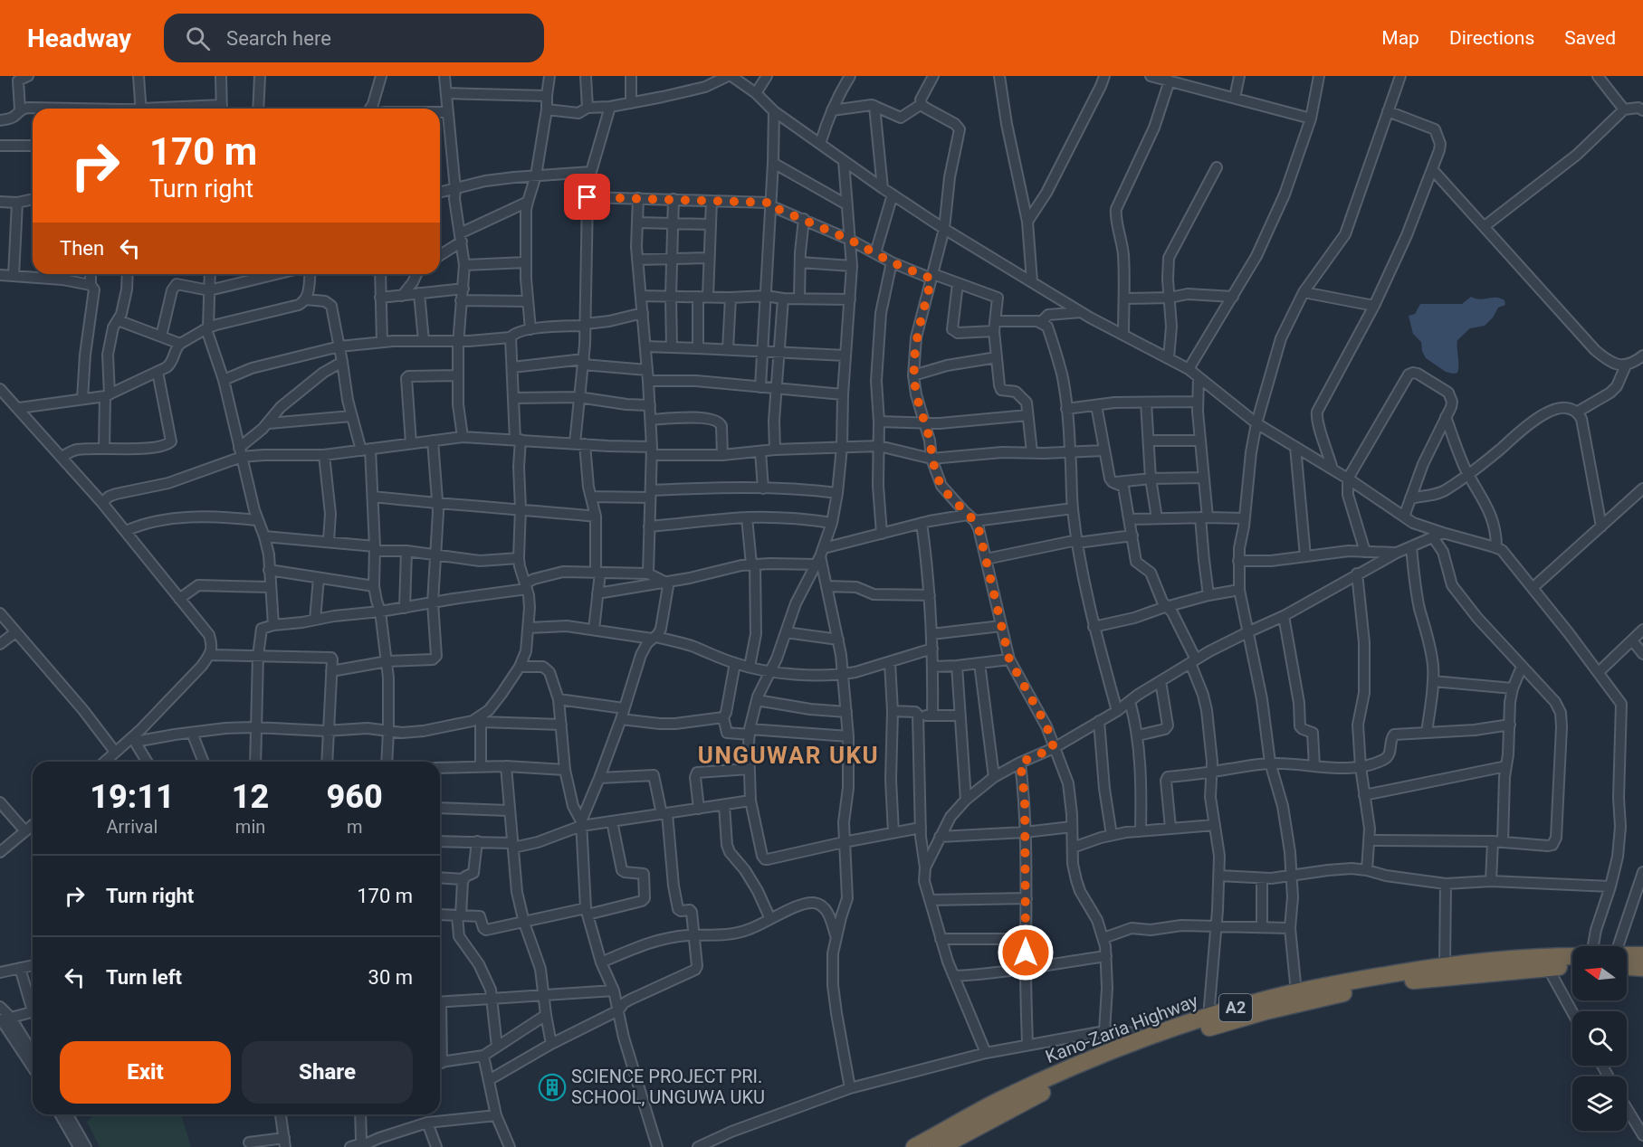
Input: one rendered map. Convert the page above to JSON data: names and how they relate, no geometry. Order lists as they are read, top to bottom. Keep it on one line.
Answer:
{"streets":{"highway":["A2","Kano-Zaria Highway"]},"districts":["UNGUWAR UKU"],"places":{"building":["SCIENCE PROJECT PRI. SCHOOL, UNGUWA UKU"]},"north":"left","page":{"header":"Headway","search":"Search here","nav":["Map","Directions","Saved"],"turn":["170 m","Turn right"],"then":"Then","eta":["19:11","Arrival","12","min","960","m"],"list":[{"name":"Turn right","value":"170 m"},{"name":"Turn left","value":"30 m"}],"buttons":["Exit","Share"]}}
